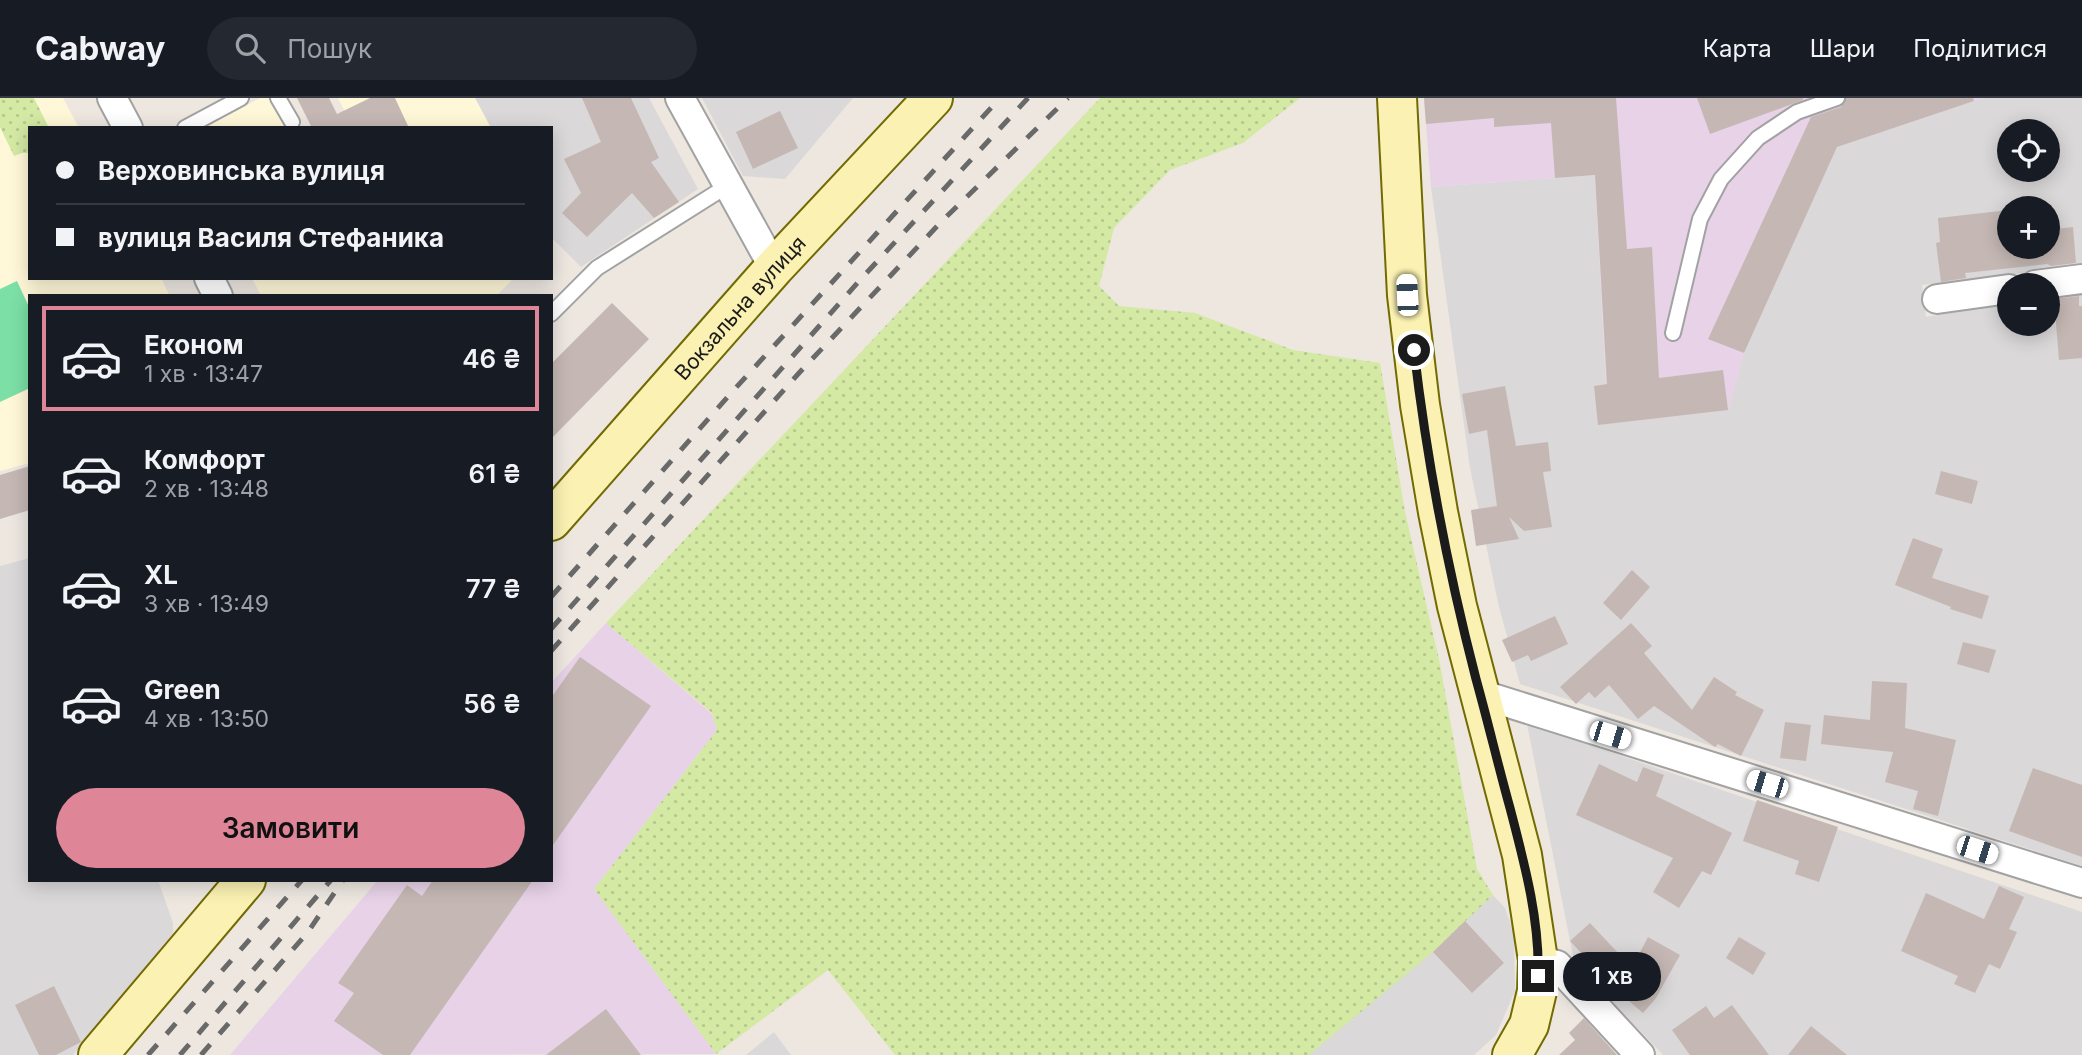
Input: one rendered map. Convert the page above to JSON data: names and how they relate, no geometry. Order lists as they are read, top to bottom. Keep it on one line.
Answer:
{"streets":{"street":["Вокзальна вулиця"]},"page":{"header":"Cabway","search":"Пошук","nav":["Карта","Шари","Поділитися"],"map_buttons":["+","−"],"banner":["Верховинська вулиця","вулиця Василя Стефаника"],"list":[{"name":"Економ","note":"1 хв · 13:47","value":"46 ₴"},{"name":"Комфорт","note":"2 хв · 13:48","value":"61 ₴"},{"name":"XL","note":"3 хв · 13:49","value":"77 ₴"},{"name":"Green","note":"4 хв · 13:50","value":"56 ₴"}],"buttons":"Замовити","bubble":"1 хв"}}
